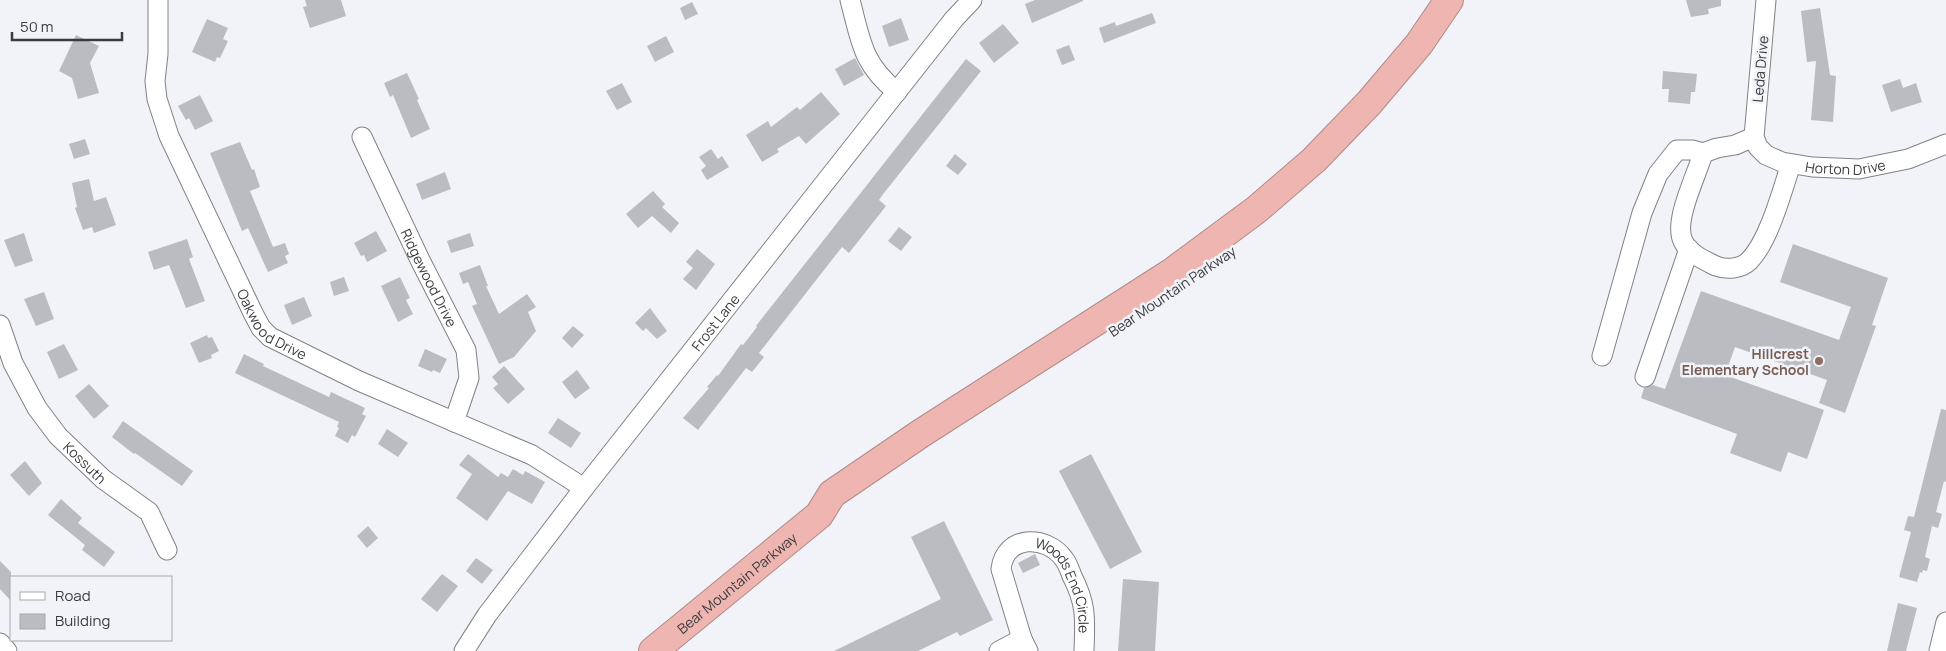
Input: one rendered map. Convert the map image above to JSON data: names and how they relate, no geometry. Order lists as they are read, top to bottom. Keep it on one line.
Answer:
{"streets":{"highway":["Bear Mountain Parkway"],"street":["Leda Drive","Horton Drive","Ridgewood Drive","Oakwood Drive","Frost Lane","Kossuth","Woods End Circle"]},"crossings":[["Leda Drive","Horton Drive"],["Ridgewood Drive","Oakwood Drive"],["Oakwood Drive","Frost Lane"]],"places":["Hillcrest Elementary School"],"legend":["Road","Building"],"scale_bar":"50 m"}
